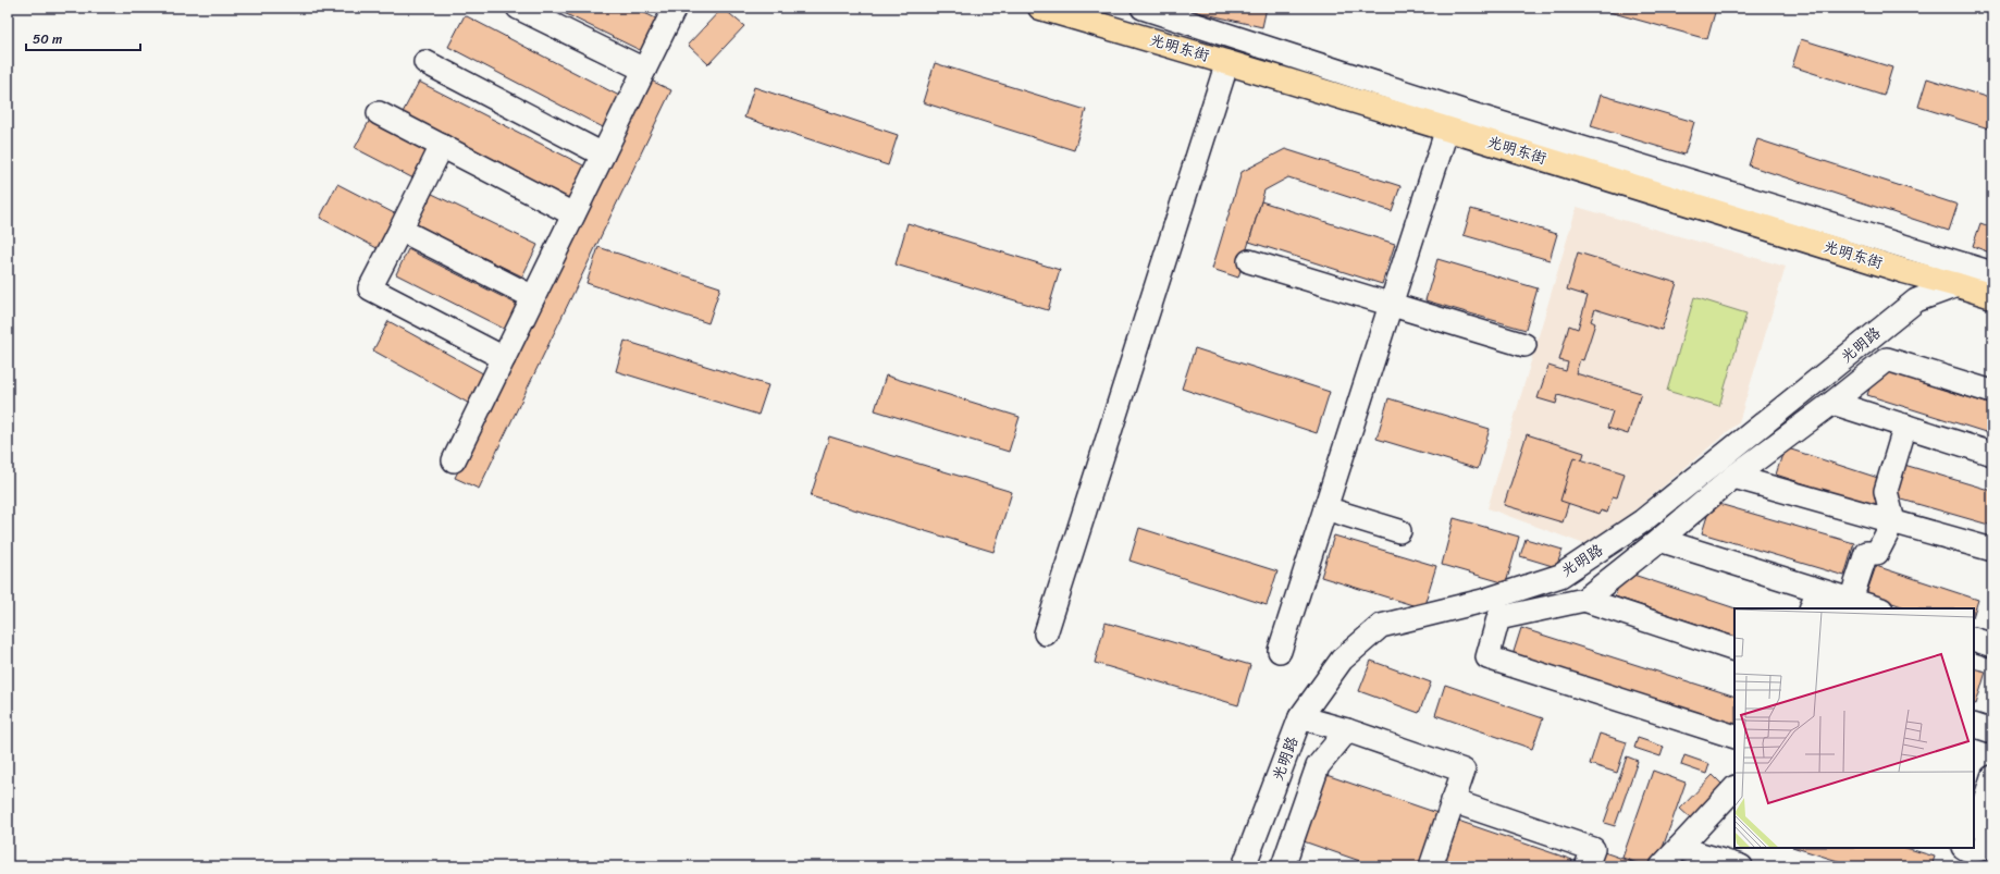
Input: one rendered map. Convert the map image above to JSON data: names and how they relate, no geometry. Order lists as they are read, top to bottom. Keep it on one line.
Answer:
{"streets":{"main road":["光明东街"],"street":["光明路"]},"crossings":[["光明东街","光明路"]],"scale_bar":"50 m"}
